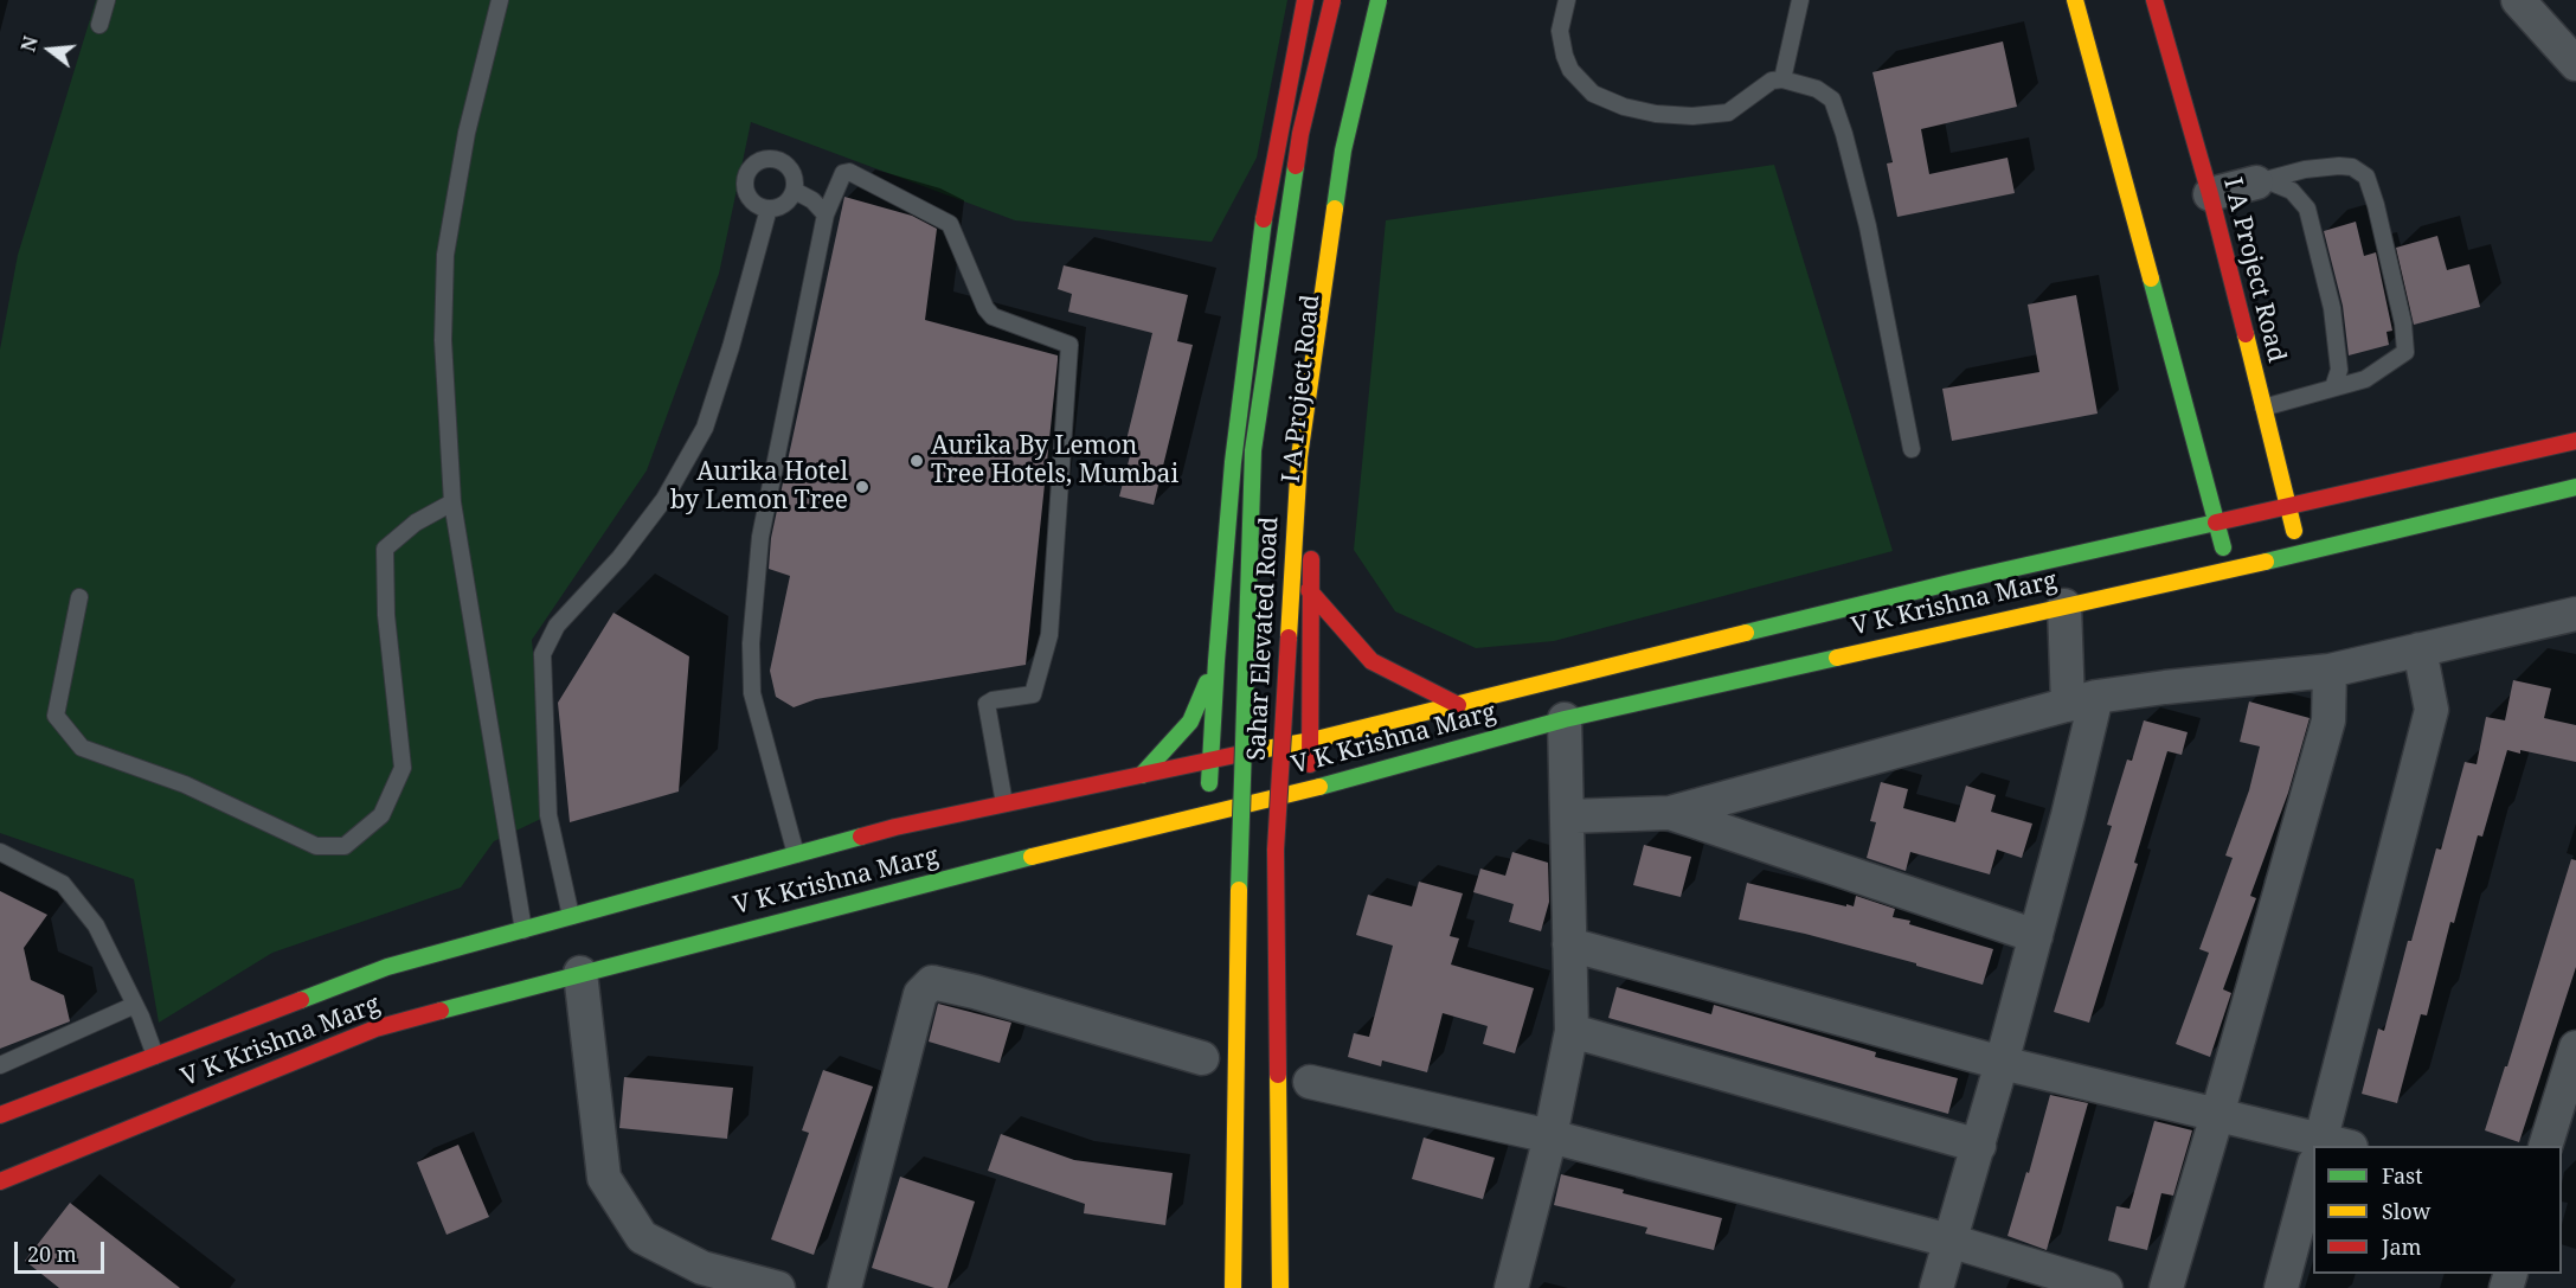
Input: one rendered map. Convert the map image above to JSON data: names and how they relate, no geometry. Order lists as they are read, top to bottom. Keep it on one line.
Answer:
{"streets":{"main road":["I A Project Road","V K Krishna Marg","Sahar Elevated Road"]},"crossings":[["I A Project Road","V K Krishna Marg"]],"places":["Aurika By Lemon Tree Hotels, Mumbai","Aurika Hotel by Lemon Tree"],"legend":["Fast","Slow","Jam"],"scale_bar":"20 m","north":"left"}
